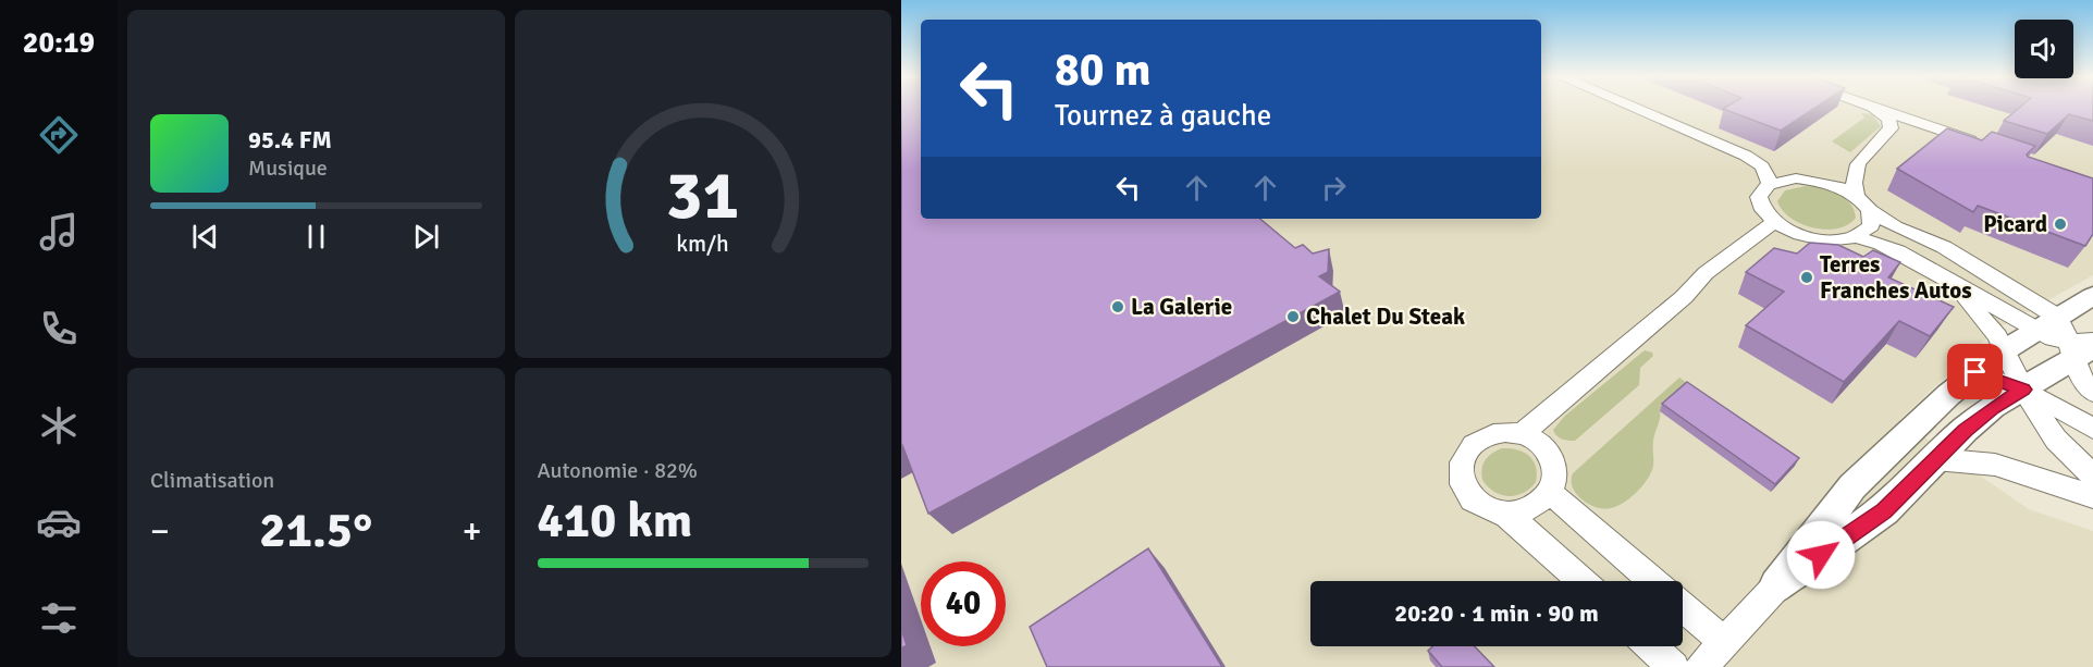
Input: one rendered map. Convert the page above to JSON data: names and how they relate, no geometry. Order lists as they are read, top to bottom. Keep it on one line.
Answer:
{"places":["Picard","Terres Franches Autos","La Galerie","Chalet Du Steak"],"page":{"tabs":"20:19","turn":["80 m","Tournez à gauche"],"song":["95.4 FM","Musique"],"tile":["Climatisation",["Autonomie · 82%","410 km"]],"heat":["−","21.5°","+"],"limit":"40","trip":"20:20 · 1 min · 90 m","gauge":["31","km/h"]}}
